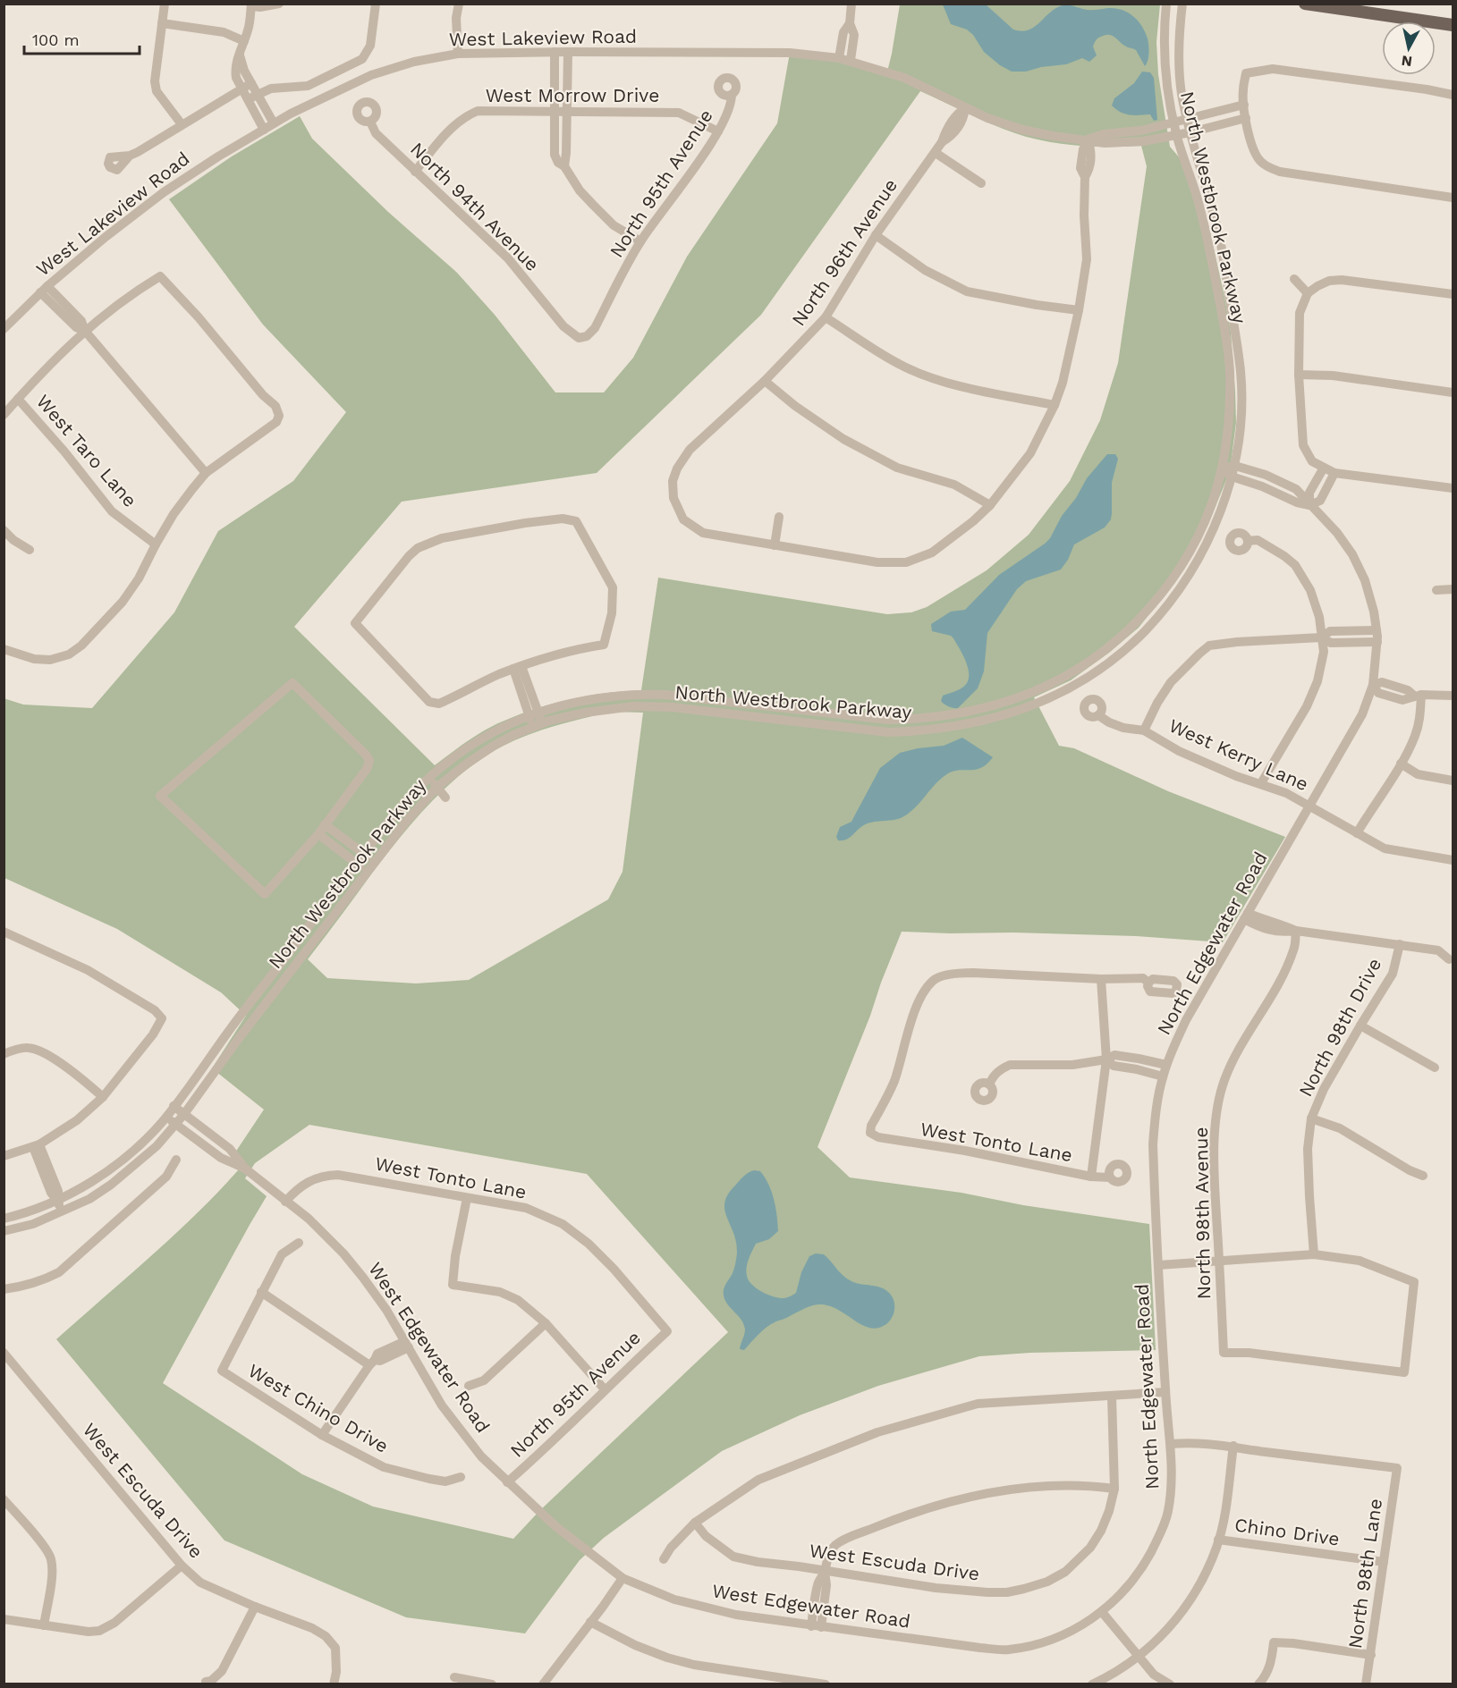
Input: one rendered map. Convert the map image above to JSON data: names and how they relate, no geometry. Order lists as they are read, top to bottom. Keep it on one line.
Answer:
{"streets":{"street":["West Lakeview Road","West Morrow Drive","North 95th Avenue","North 94th Avenue","North Westbrook Parkway","North 96th Avenue","West Taro Lane","West Kerry Lane","North Edgewater Road","North 98th Drive","West Tonto Lane","North 98th Avenue","West Edgewater Road","West Chino Drive","West Escuda Drive","Chino Drive","North 98th Lane"]},"crossings":[["West Lakeview Road","North Westbrook Parkway"],["West Lakeview Road","North 96th Avenue"],["West Morrow Drive","North 95th Avenue"],["West Morrow Drive","North 94th Avenue"],["North 95th Avenue","North 94th Avenue"],["North 95th Avenue","West Tonto Lane"],["North 95th Avenue","West Edgewater Road"],["North Westbrook Parkway","North Edgewater Road"],["North Westbrook Parkway","West Edgewater Road"],["West Kerry Lane","North Edgewater Road"],["North Edgewater Road","West Edgewater Road"],["North 98th Drive","North 98th Avenue"],["West Tonto Lane","West Edgewater Road"],["Chino Drive","North 98th Lane"]],"scale_bar":"100 m","north":"bottom"}
